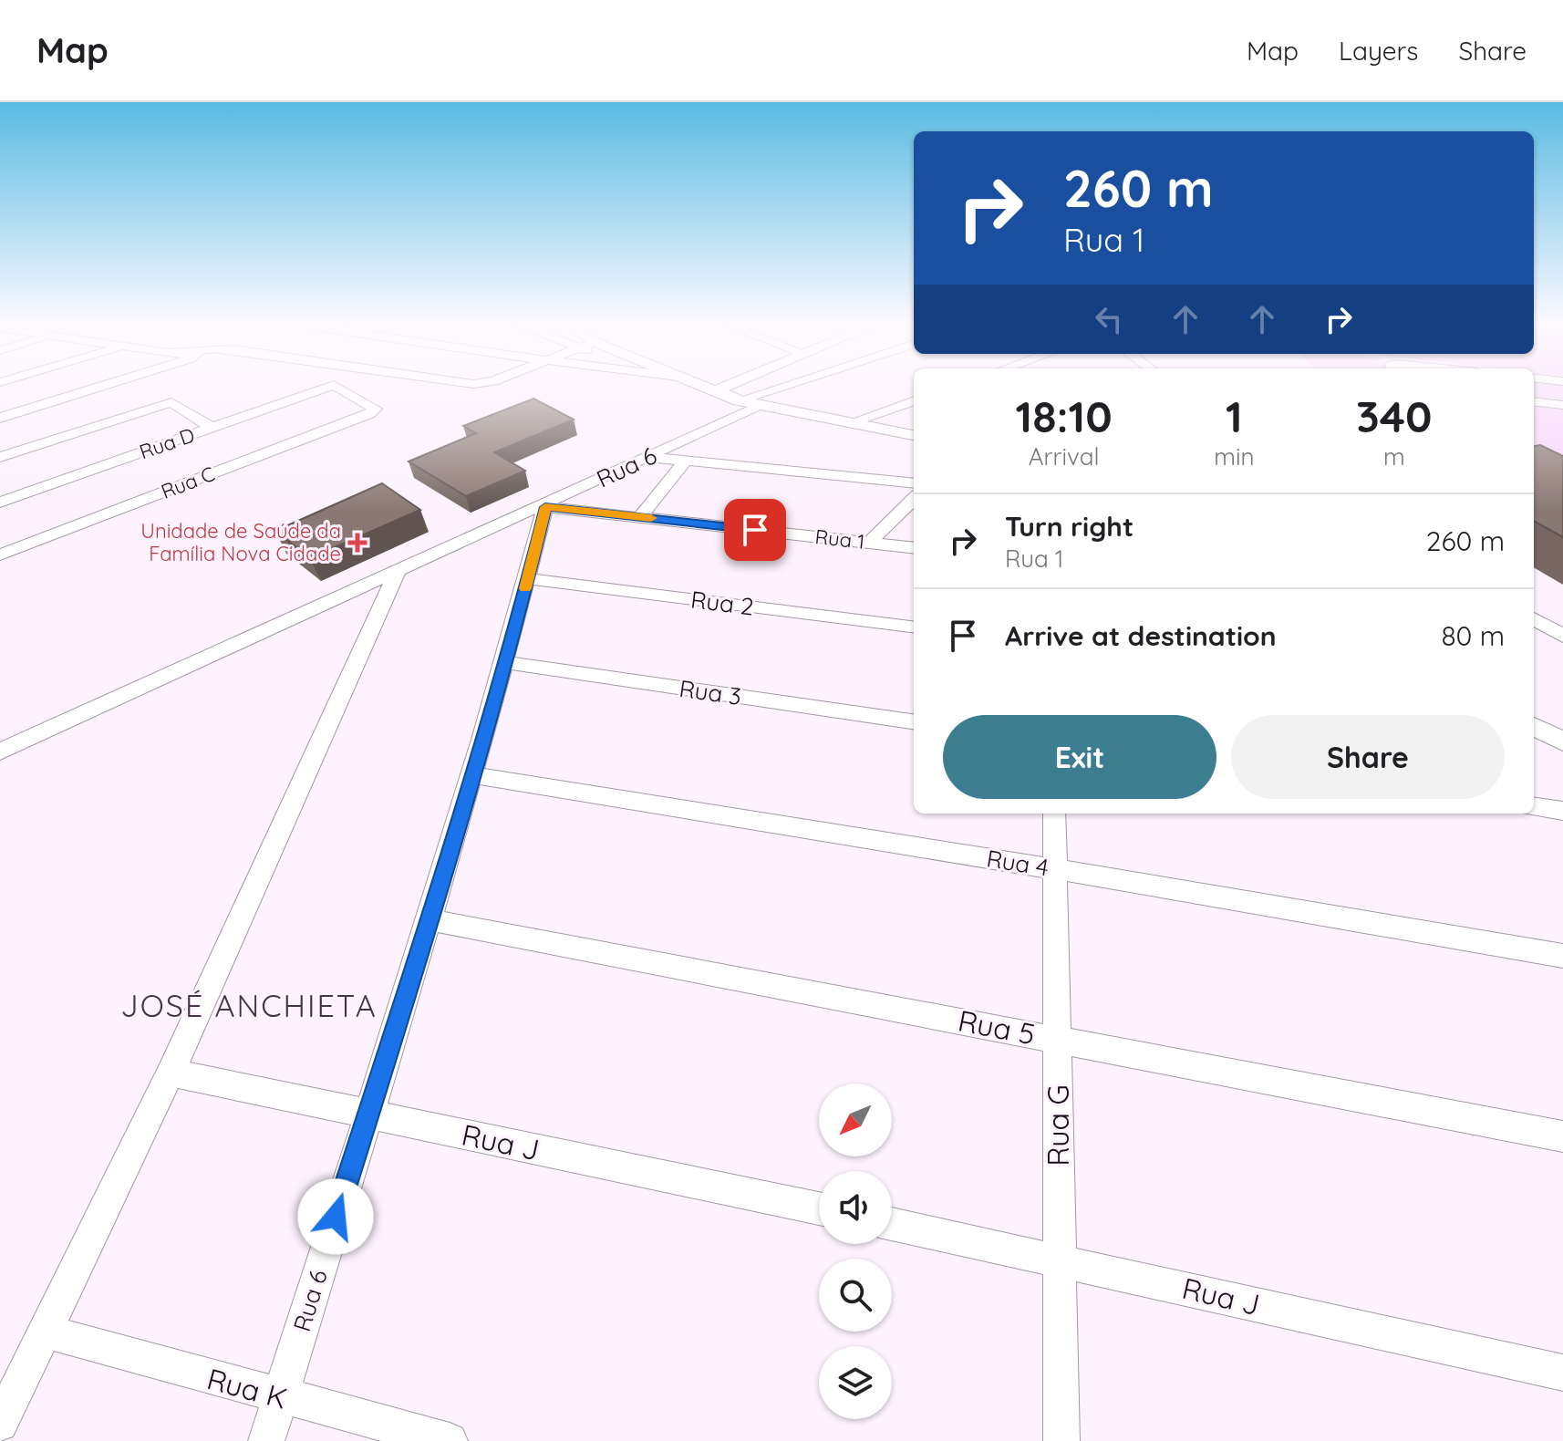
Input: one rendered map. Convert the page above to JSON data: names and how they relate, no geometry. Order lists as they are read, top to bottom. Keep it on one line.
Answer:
{"streets":{"street":["Rua D","Rua 6","Rua C","Rua 1","Rua 2","Rua 3","Rua 4","Rua 5","Rua G","Rua J","Rua K"]},"crossings":[["Rua D","Rua C"],["Rua 6","Rua 1"],["Rua 6","Rua 2"],["Rua 6","Rua 3"],["Rua 6","Rua 4"],["Rua 6","Rua 5"],["Rua 6","Rua J"],["Rua 6","Rua K"],["Rua 4","Rua G"],["Rua 5","Rua G"],["Rua G","Rua J"]],"districts":["JOSÉ ANCHIETA"],"places":{"health":["Unidade de Saúde da Família Nova Cidade"]},"north":"bottom left","page":{"header":"Map","nav":["Map","Layers","Share"],"turn":["260 m","Rua 1"],"eta":["18:10","Arrival","1","min","340","m"],"list":[{"name":"Turn right","note":"Rua 1","value":"260 m"},{"name":"Arrive at destination","value":"80 m"}],"buttons":["Exit","Share"]}}
